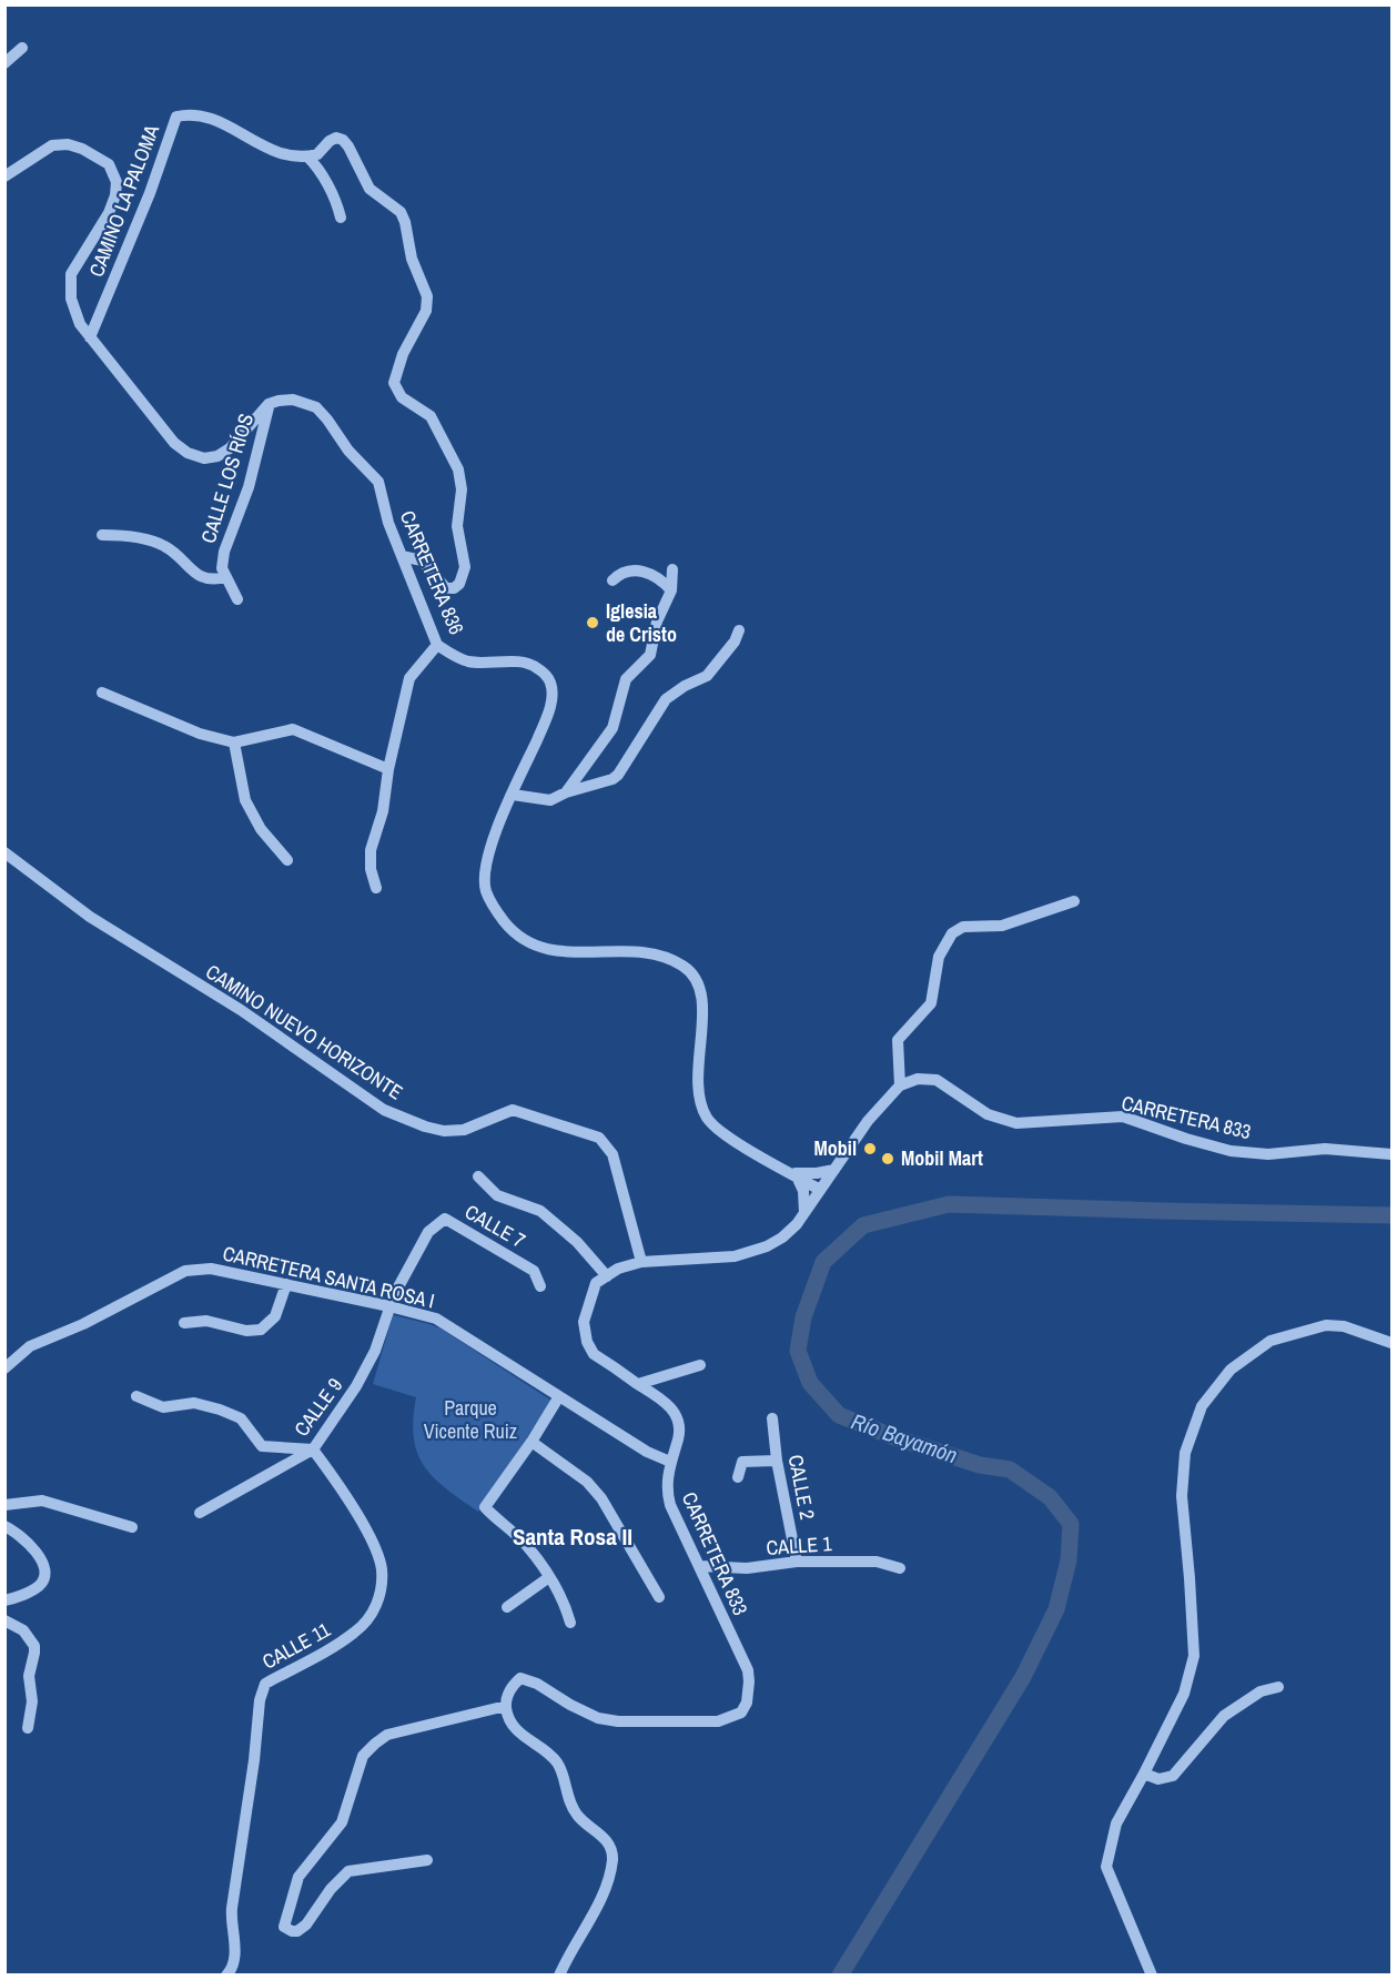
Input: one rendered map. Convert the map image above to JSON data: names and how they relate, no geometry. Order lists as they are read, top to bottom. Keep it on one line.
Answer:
{"streets":{"street":["CAMINO LA PALOMA","CALLE LOS RÍOS","CARRETERA 836","CAMINO NUEVO HORIZONTE","CARRETERA 833","CALLE 7","CARRETERA SANTA ROSA I","CALLE 9","CALLE 2","CALLE 1","CALLE 11"]},"crossings":[["CALLE LOS RÍOS","CARRETERA 836"],["CARRETERA 833","CARRETERA SANTA ROSA I"],["CARRETERA 833","CALLE 1"],["CALLE 7","CARRETERA SANTA ROSA I"],["CALLE 7","CALLE 9"],["CARRETERA SANTA ROSA I","CALLE 9"],["CALLE 9","CALLE 11"],["CALLE 2","CALLE 1"]],"districts":["Santa Rosa II"],"water":["Río Bayamón"],"parks":["Parque Vicente Ruiz"],"places":["Iglesia de Cristo","Mobil","Mobil Mart"]}
